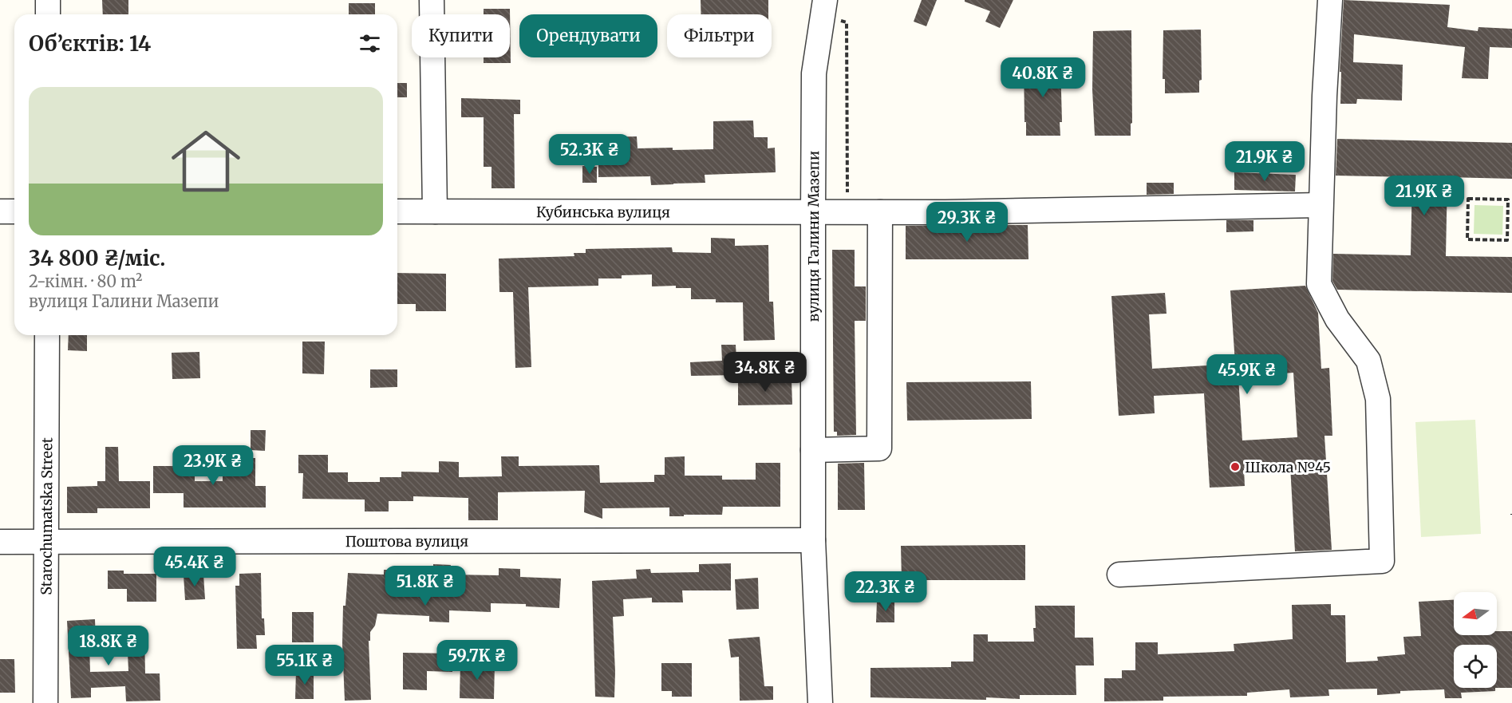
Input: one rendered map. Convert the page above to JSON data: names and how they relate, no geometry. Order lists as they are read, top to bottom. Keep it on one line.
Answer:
{"streets":{"street":["Кубинська вулиця","вулиця Галини Мазепи","Starochumatska Street","Поштова вулиця"]},"crossings":[["Кубинська вулиця","вулиця Галини Мазепи"],["вулиця Галини Мазепи","Поштова вулиця"],["Starochumatska Street","Поштова вулиця"]],"places":["Школа №45"],"north":"left","page":{"chip":["Купити","Орендувати","Фільтри"],"heading":"Об’єктів: 14","price":["40.8K ₴","52.3K ₴","21.9K ₴","21.9K ₴","29.3K ₴","34.8K ₴","45.9K ₴","23.9K ₴","45.4K ₴","51.8K ₴","22.3K ₴","18.8K ₴","59.7K ₴","55.1K ₴"],"list":[{"name":"34 800 ₴/міс.","note":"2-кімн. · 80 m² · вулиця Галини Мазепи"}]}}
